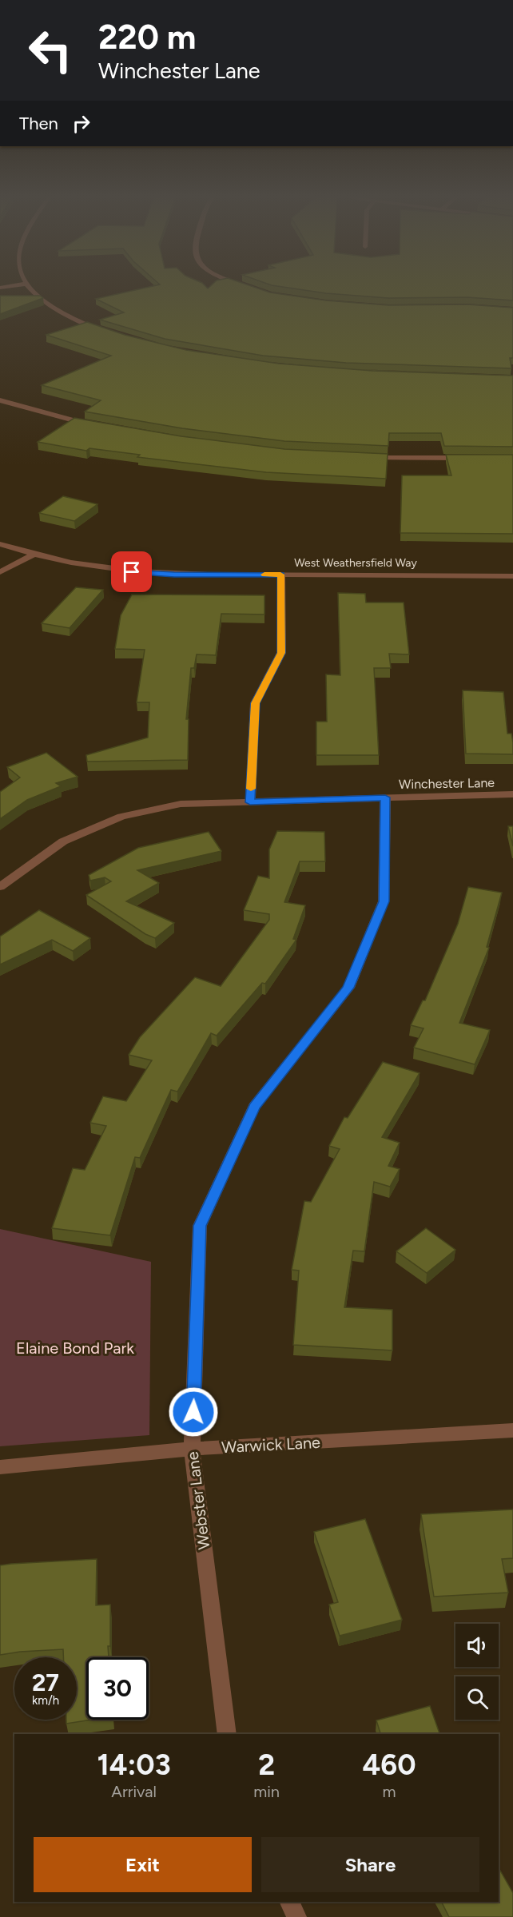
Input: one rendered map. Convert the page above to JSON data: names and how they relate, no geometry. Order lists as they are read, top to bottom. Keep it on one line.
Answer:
{"streets":{"street":["West Weathersfield Way","Winchester Lane","Warwick Lane","Webster Lane"]},"crossings":[["Winchester Lane","Webster Lane"],["Warwick Lane","Webster Lane"]],"parks":["Elaine Bond Park"],"page":{"turn":["220 m","Winchester Lane"],"then":"Then","speed":"27 km/h","limit":"30","eta":["14:03","Arrival","2","min","460","m"],"buttons":["Exit","Share"]}}
